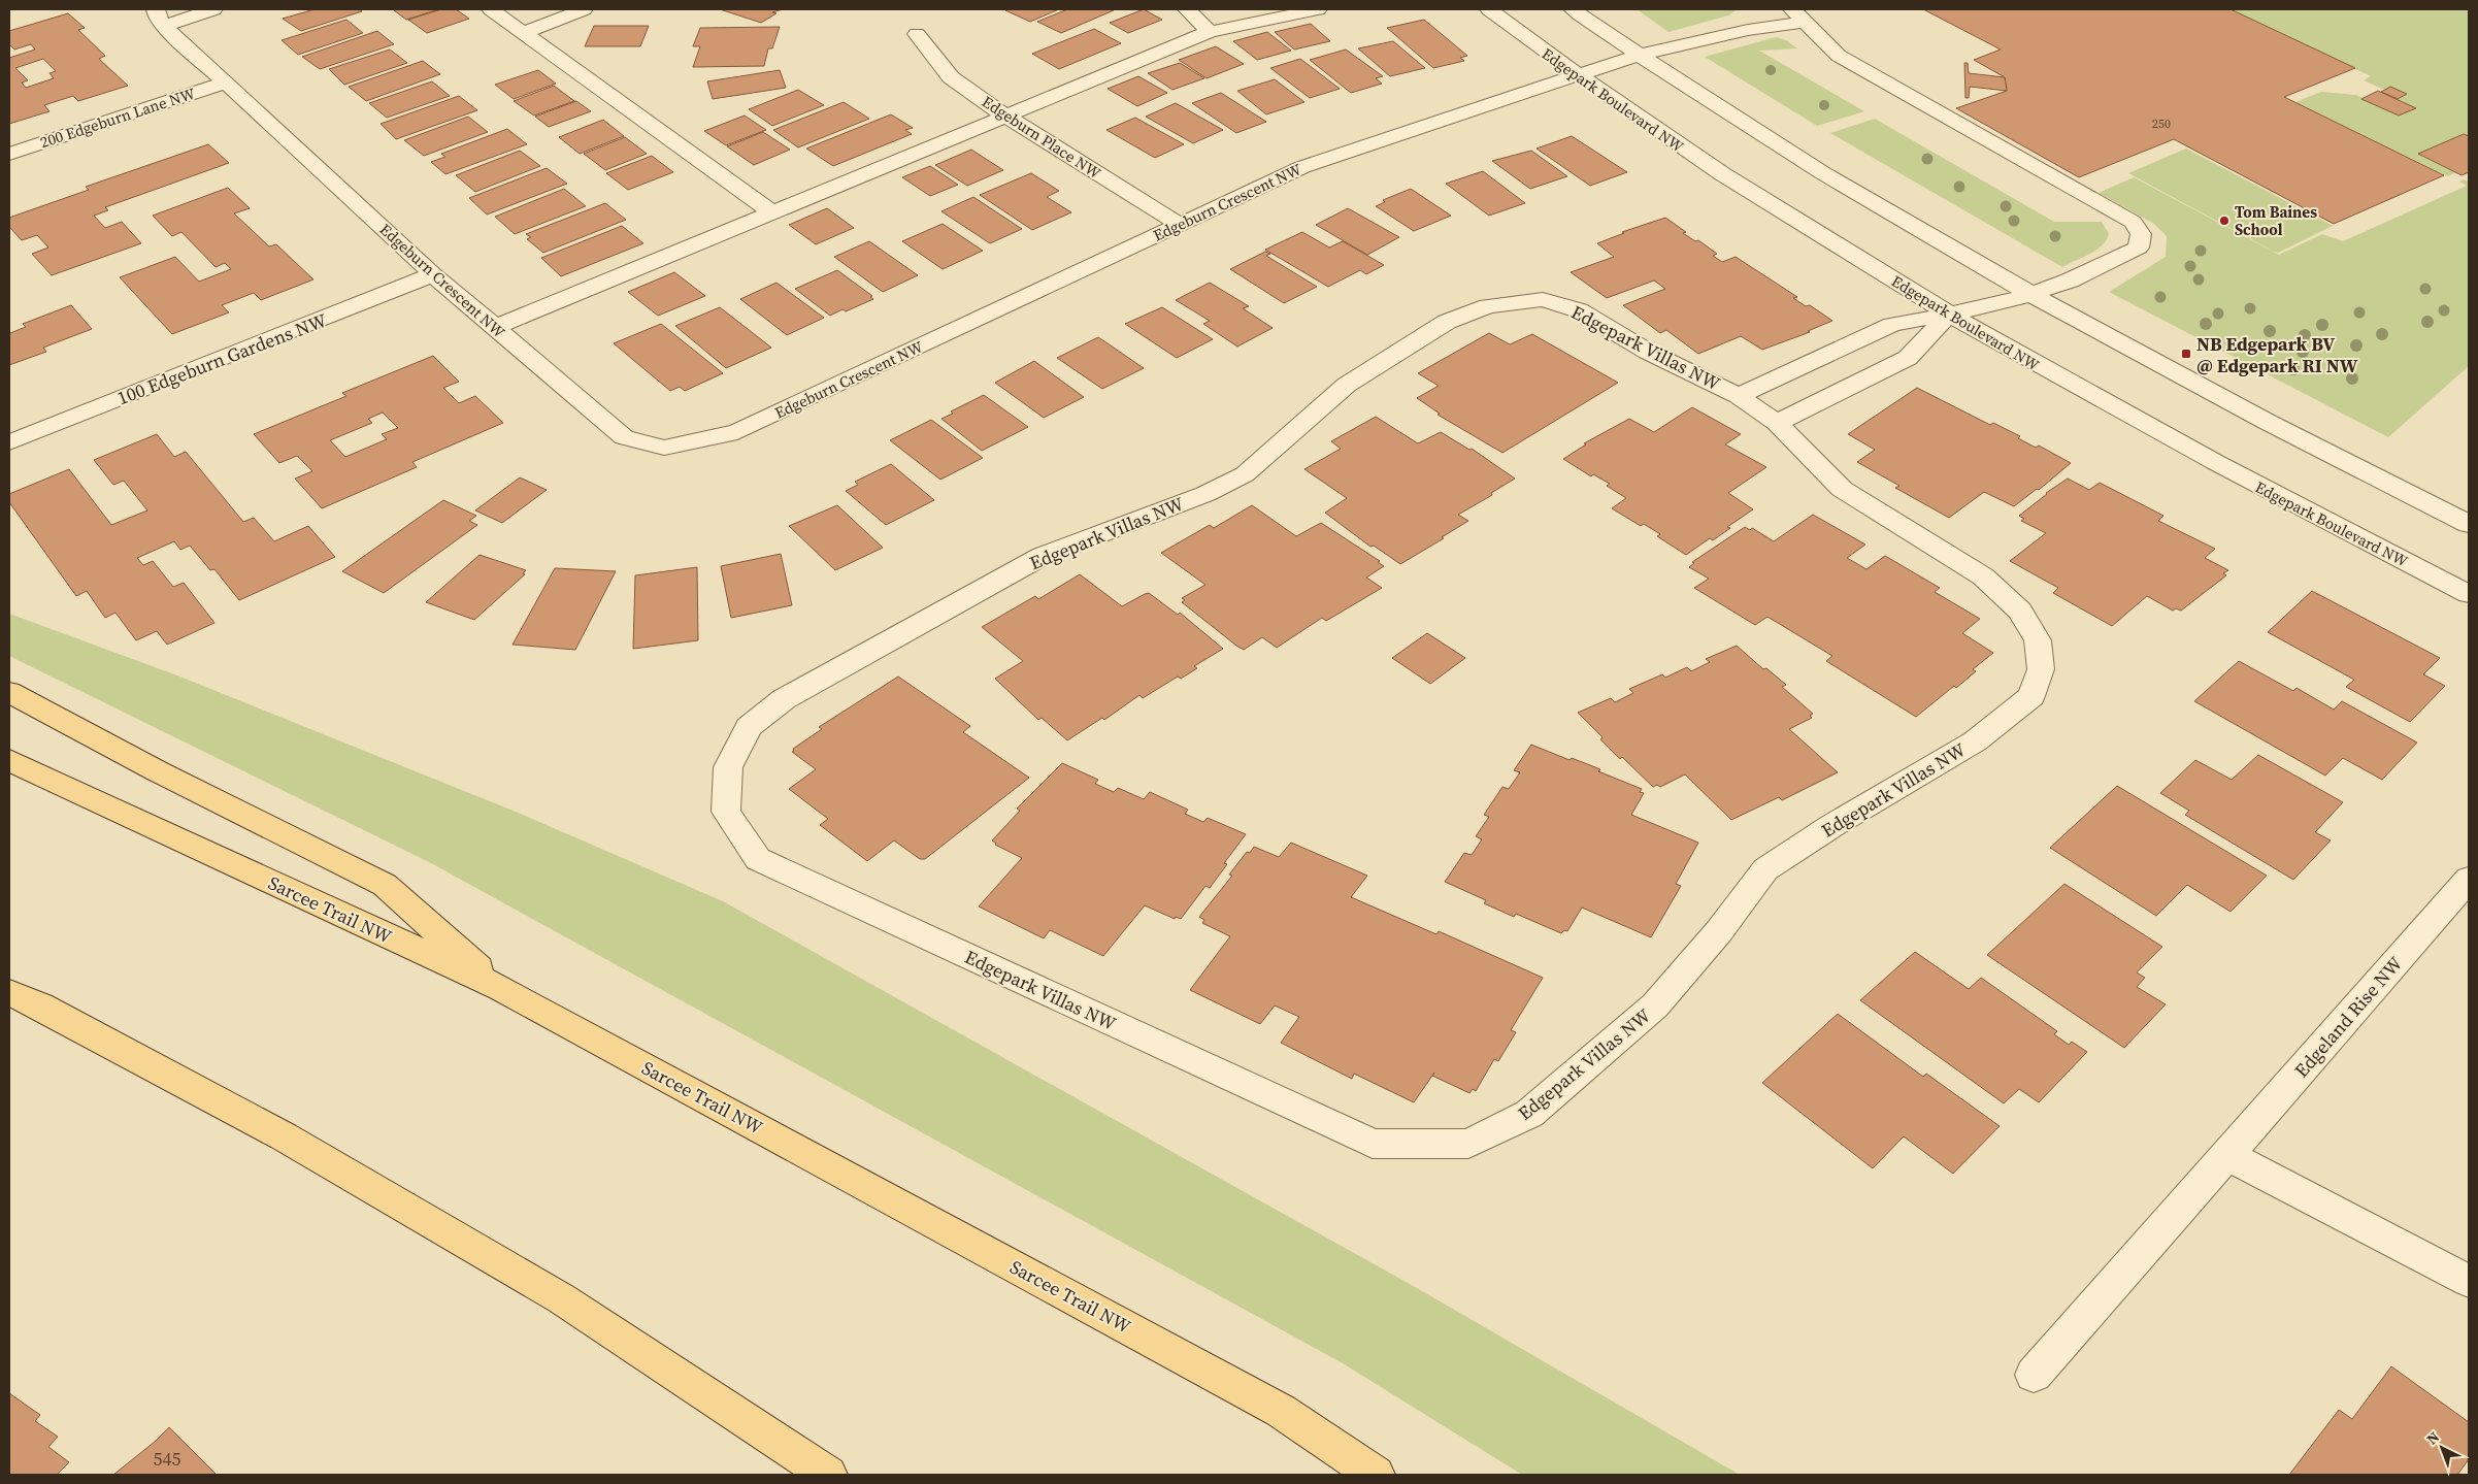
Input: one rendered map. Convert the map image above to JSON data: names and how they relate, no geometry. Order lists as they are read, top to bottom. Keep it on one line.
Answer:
{"streets":{"main road":["Sarcee Trail NW"],"street":["Edgepark Boulevard NW","200 Edgeburn Lane NW","Edgeburn Place NW","Edgeburn Crescent NW","Edgepark Villas NW","100 Edgeburn Gardens NW","Edgeland Rise NW"]},"crossings":[["Edgepark Boulevard NW","Edgeburn Crescent NW"],["Edgepark Boulevard NW","Edgepark Villas NW"],["200 Edgeburn Lane NW","Edgeburn Crescent NW"],["Edgeburn Place NW","Edgeburn Crescent NW"],["Edgeburn Crescent NW","Edgepark Villas NW"],["Edgeburn Crescent NW","100 Edgeburn Gardens NW"]],"places":{"other":["Tom Baines School"],"transit":["NB Edgepark BV @ Edgepark RI NW"]},"house_numbers":["250","545"],"north":"top left"}
